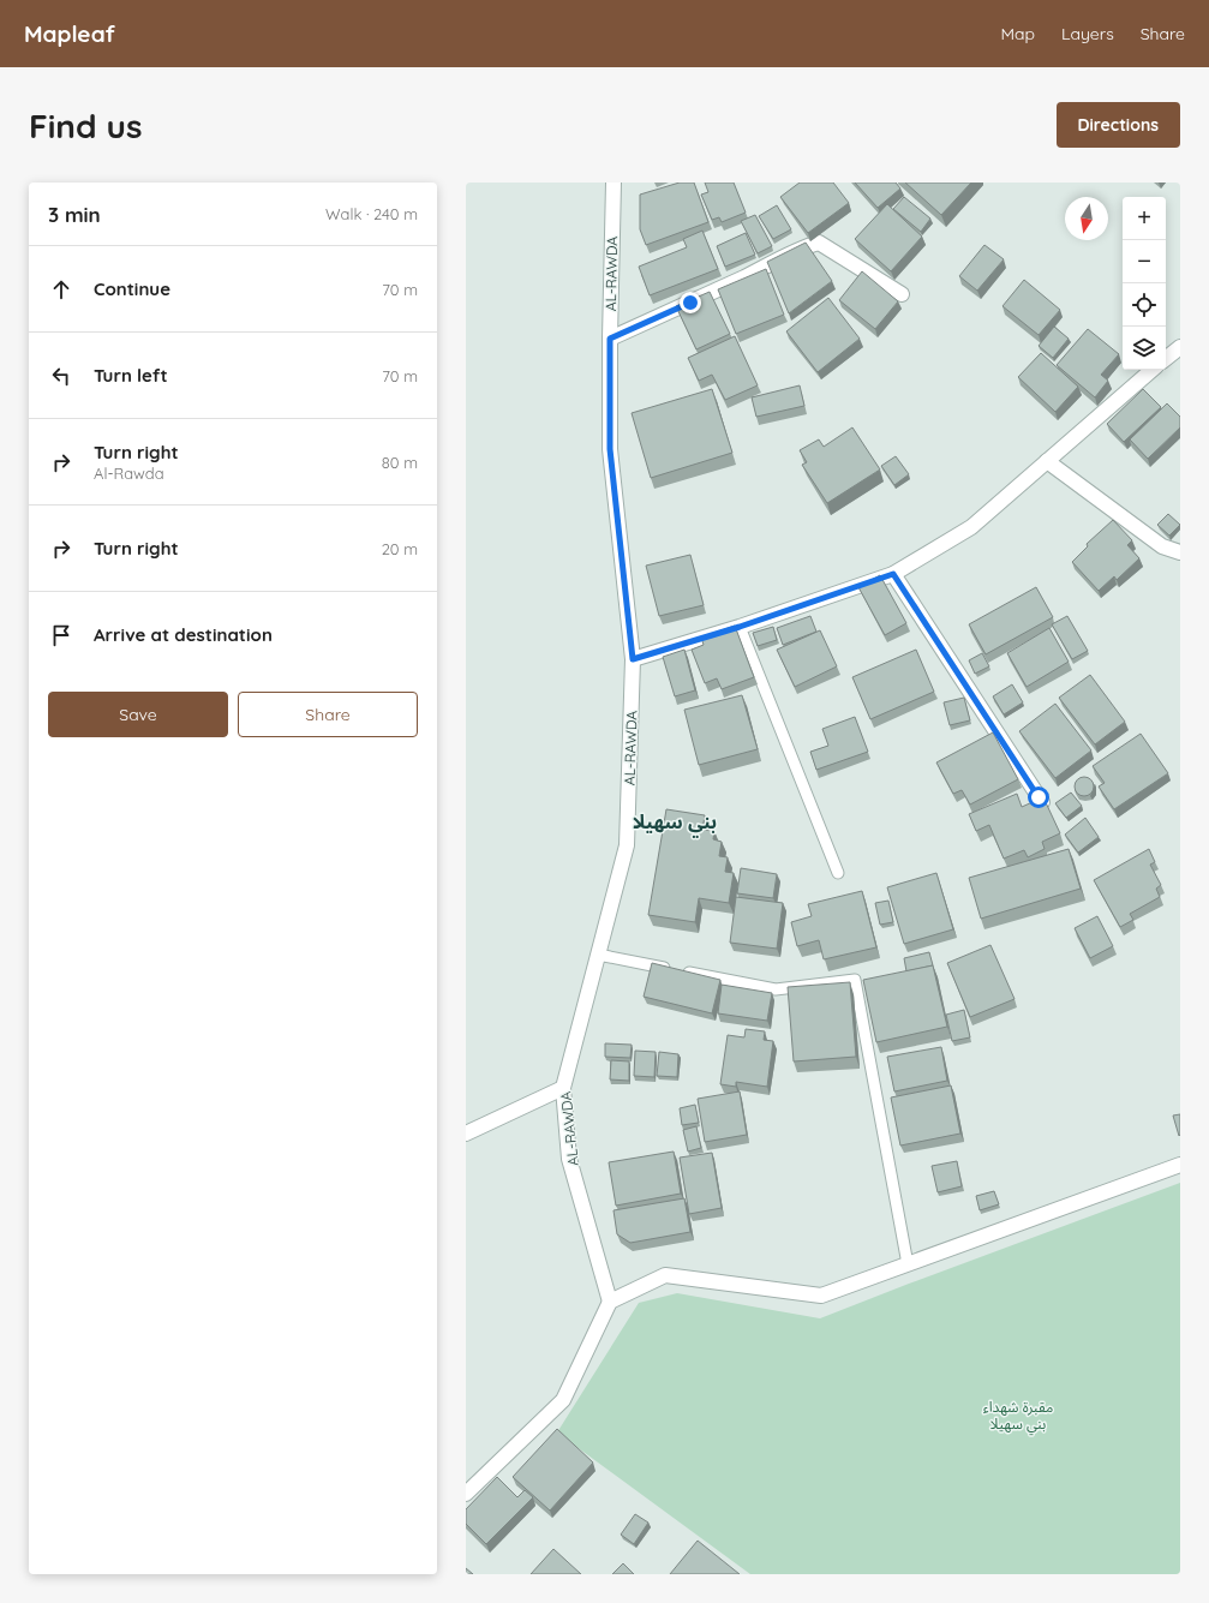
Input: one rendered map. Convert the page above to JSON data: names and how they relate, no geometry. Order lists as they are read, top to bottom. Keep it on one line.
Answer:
{"streets":{"street":["AL-RAWDA"]},"districts":["بني سهيلا"],"parks":["مقبرة شهداء بني سهيلا"],"north":"bottom","page":{"header":"Mapleaf","nav":["Map","Layers","Share"],"buttons":["Directions",["Save","Share"]],"title":"Find us","heading":["3 min","Walk · 240 m"],"map_buttons":["+","−"],"list":[["Continue","70 m"],["Turn left","70 m"],["Turn right","Al-Rawda","80 m"],["Turn right","20 m"],"Arrive at destination"]}}
